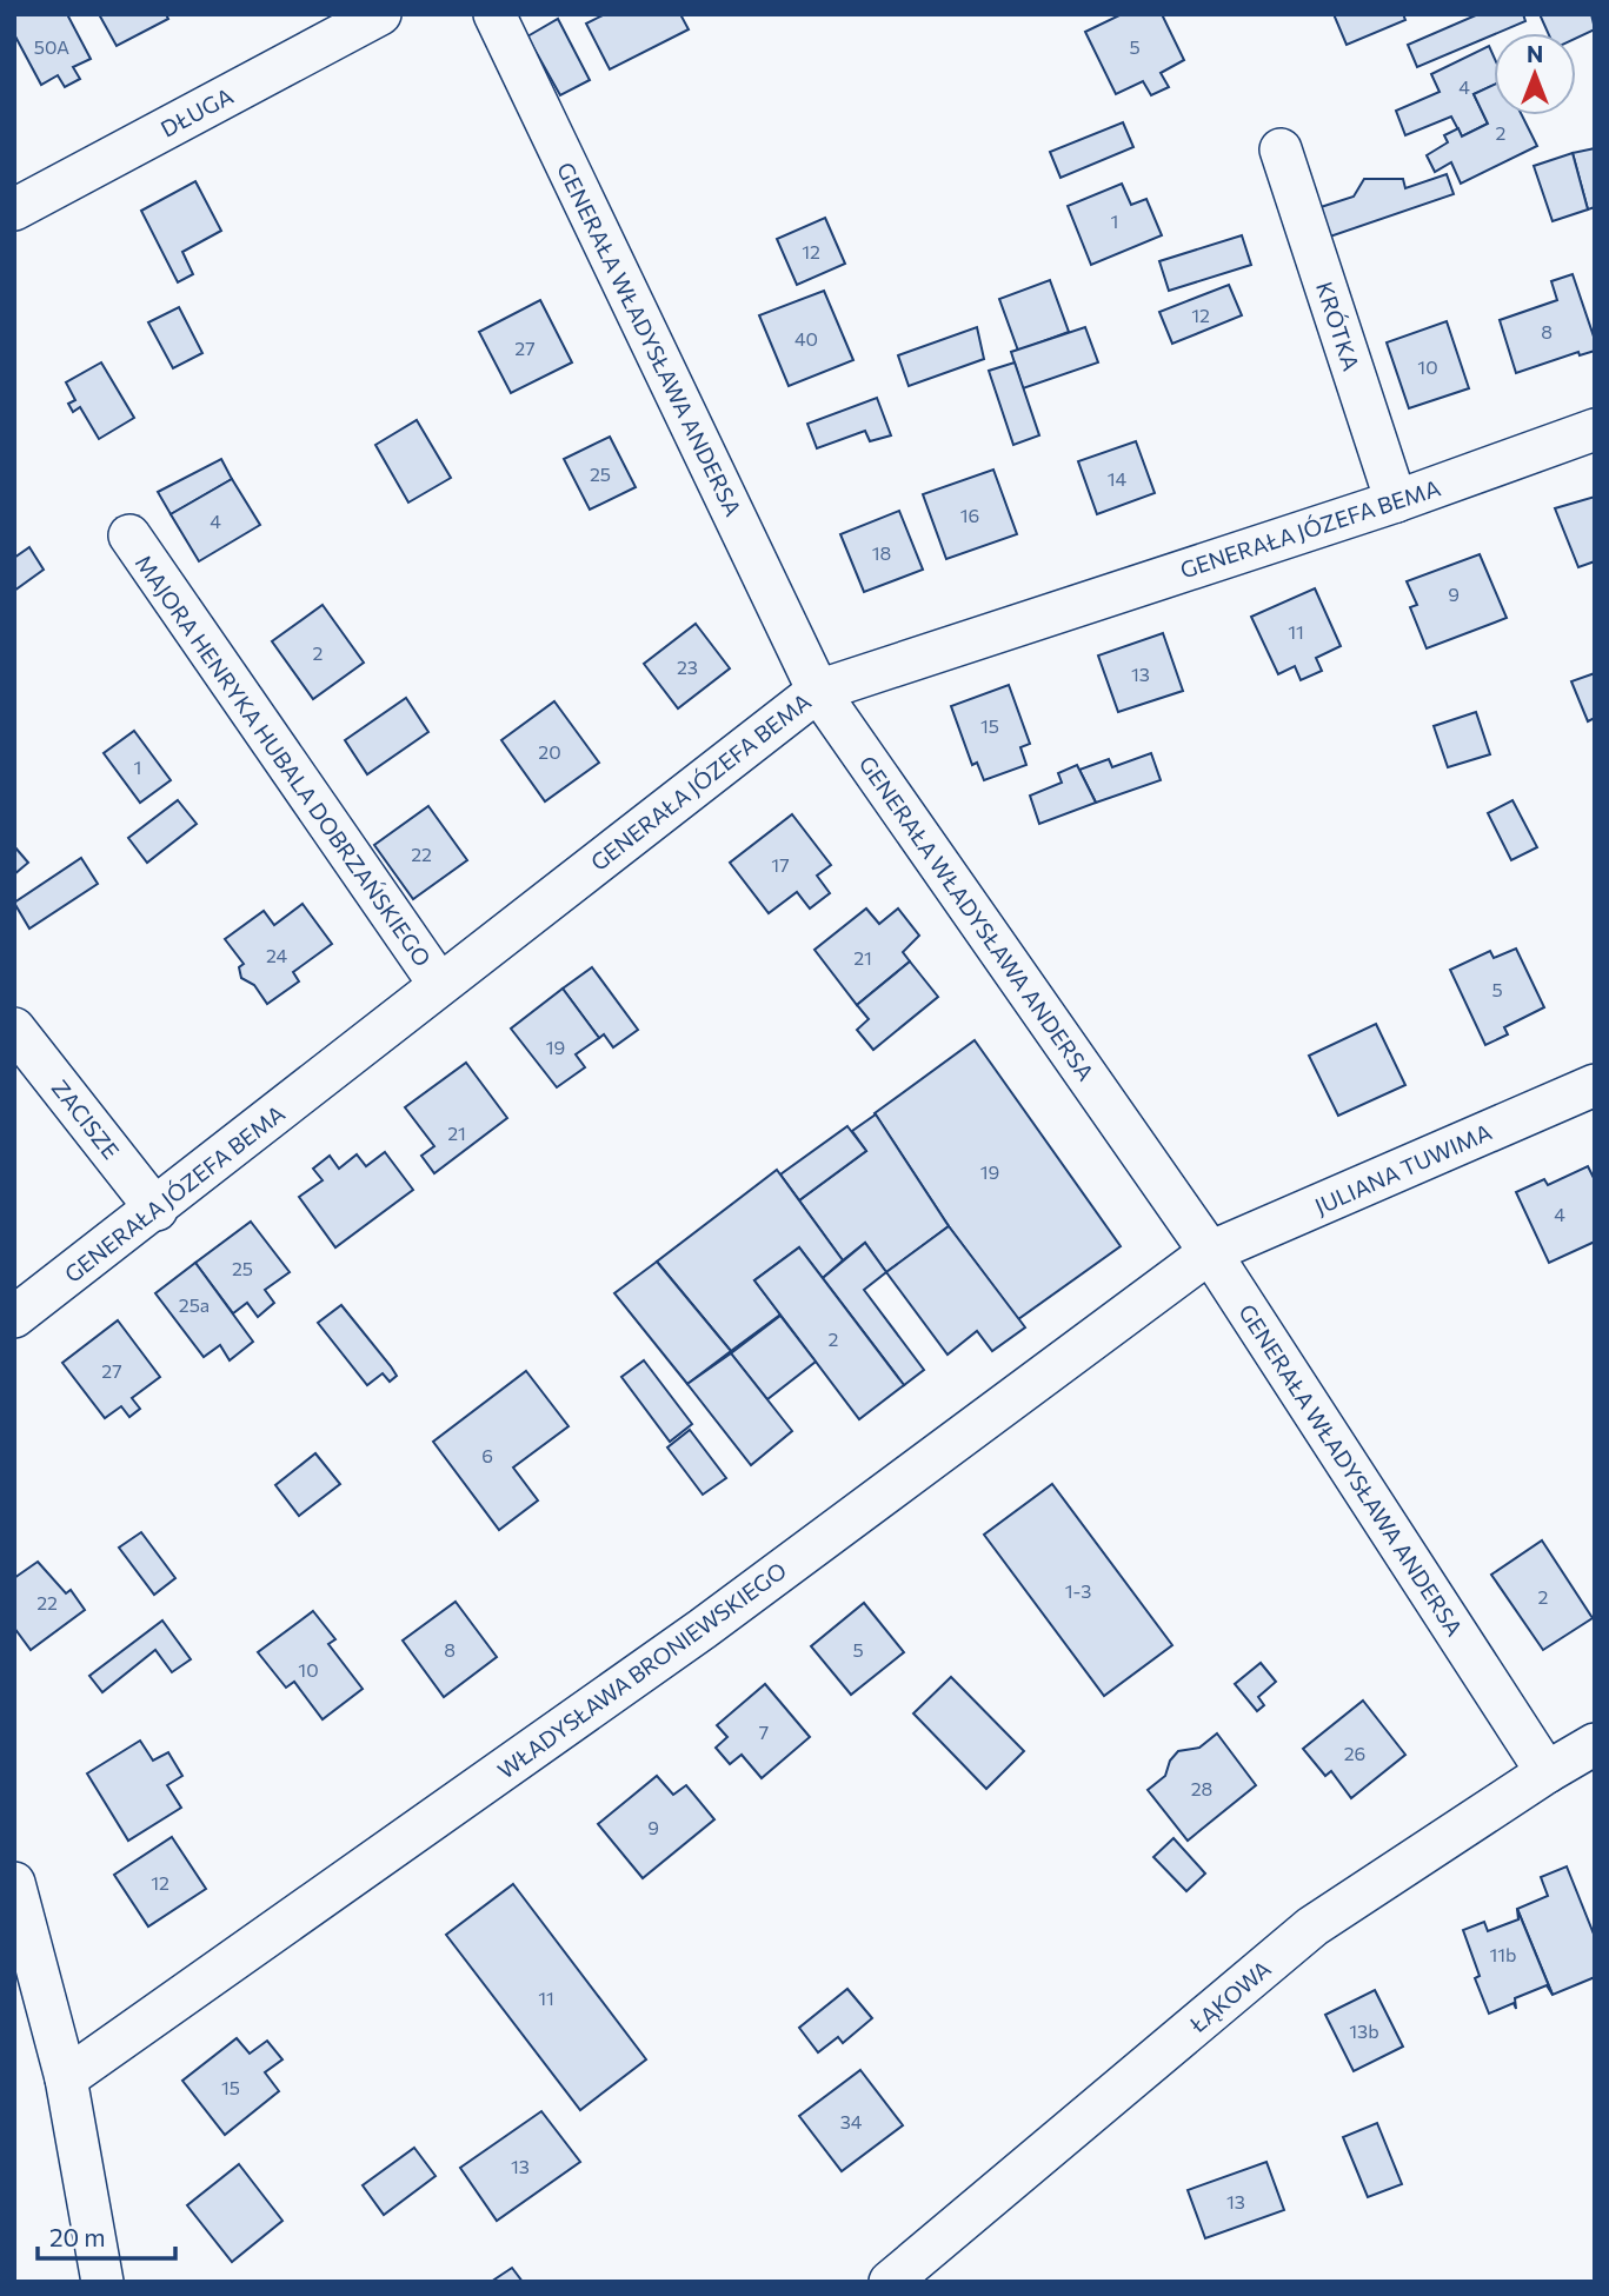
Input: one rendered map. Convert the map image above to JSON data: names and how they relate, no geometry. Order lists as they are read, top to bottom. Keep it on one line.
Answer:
{"streets":{"street":["DŁUGA","KRÓTKA","GENERAŁA WŁADYSŁAWA ANDERSA","GENERAŁA JÓZEFA BEMA","MAJORA HENRYKA HUBALA DOBRZAŃSKIEGO","ZACISZE","JULIANA TUWIMA","WŁADYSŁAWA BRONIEWSKIEGO","ŁĄKOWA"]},"crossings":[["KRÓTKA","GENERAŁA JÓZEFA BEMA"],["GENERAŁA WŁADYSŁAWA ANDERSA","GENERAŁA JÓZEFA BEMA"],["GENERAŁA WŁADYSŁAWA ANDERSA","JULIANA TUWIMA"],["GENERAŁA WŁADYSŁAWA ANDERSA","WŁADYSŁAWA BRONIEWSKIEGO"],["GENERAŁA WŁADYSŁAWA ANDERSA","ŁĄKOWA"],["GENERAŁA JÓZEFA BEMA","MAJORA HENRYKA HUBALA DOBRZAŃSKIEGO"],["GENERAŁA JÓZEFA BEMA","ZACISZE"],["JULIANA TUWIMA","WŁADYSŁAWA BRONIEWSKIEGO"]],"house_numbers":["50A","5","4","2","1","12","12","8","40","27","10","25","14","16","4","18","9","11","2","23","13","15","20","1","22","17","24","21","5","19","21","19","4","25","25a","2","27","6","1-3","2","22","8","5","10","7","26","28","9","12","11b","11","13b","15","34","13","13"],"scale_bar":"20 m","north":"top"}
